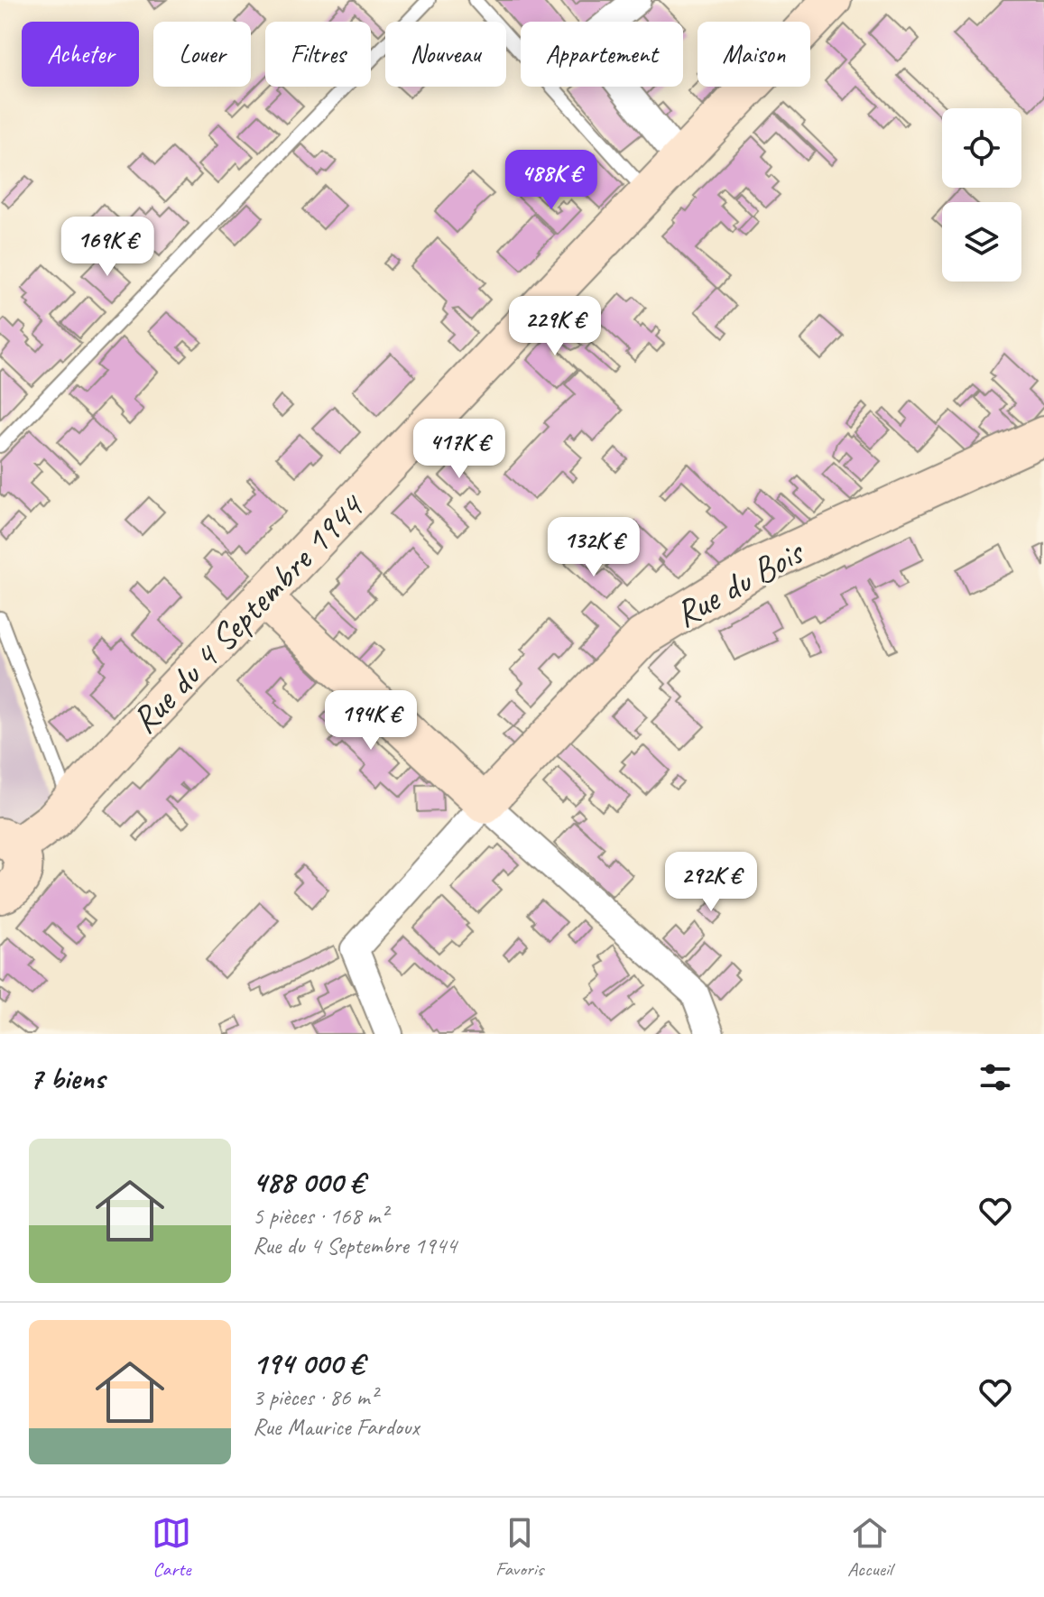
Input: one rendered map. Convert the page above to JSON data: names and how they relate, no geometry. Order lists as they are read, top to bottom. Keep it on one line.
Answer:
{"streets":{"main road":["Rue du Bois","Rue du 4 Septembre 1944"]},"page":{"chip":["Acheter","Louer","Filtres","Nouveau","Appartement","Maison"],"price":["488K €","169K €","229K €","417K €","132K €","194K €","292K €"],"heading":"7 biens","list":[{"name":"488 000 €","note":"5 pièces · 168 m² · Rue du 4 Septembre 1944"},{"name":"194 000 €","note":"3 pièces · 86 m² · Rue Maurice Fardoux"}],"tabs":["Carte","Favoris","Accueil"]}}
